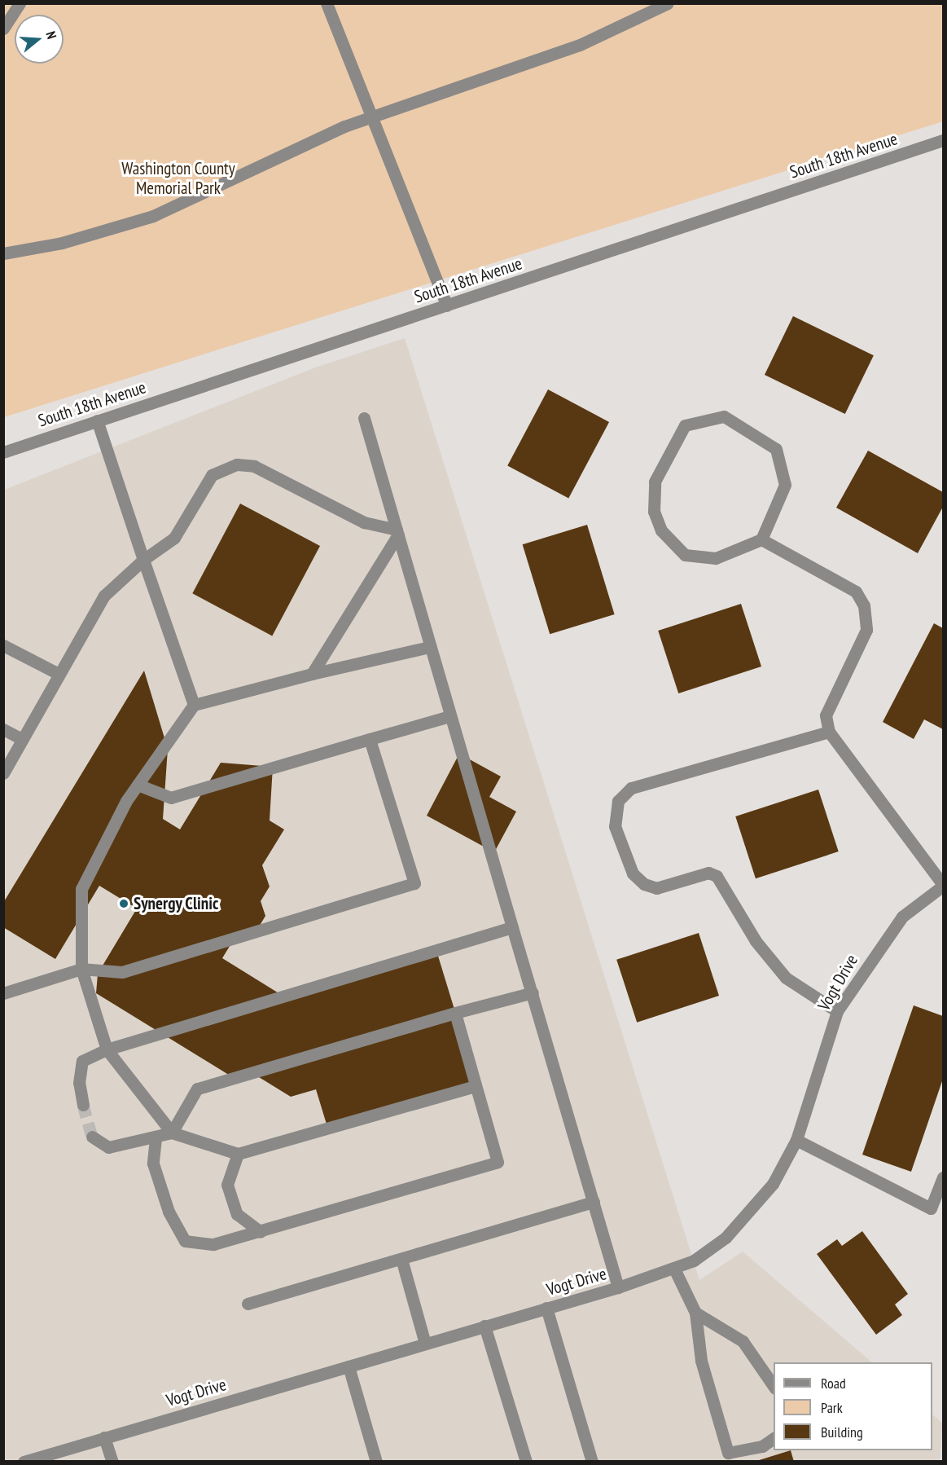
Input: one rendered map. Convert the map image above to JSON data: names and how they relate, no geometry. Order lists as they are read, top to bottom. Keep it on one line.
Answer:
{"streets":{"street":["South 18th Avenue","Vogt Drive"]},"parks":["Washington County Memorial Park"],"places":["Synergy Clinic"],"legend":["Road","Park","Building"],"north":"right"}
